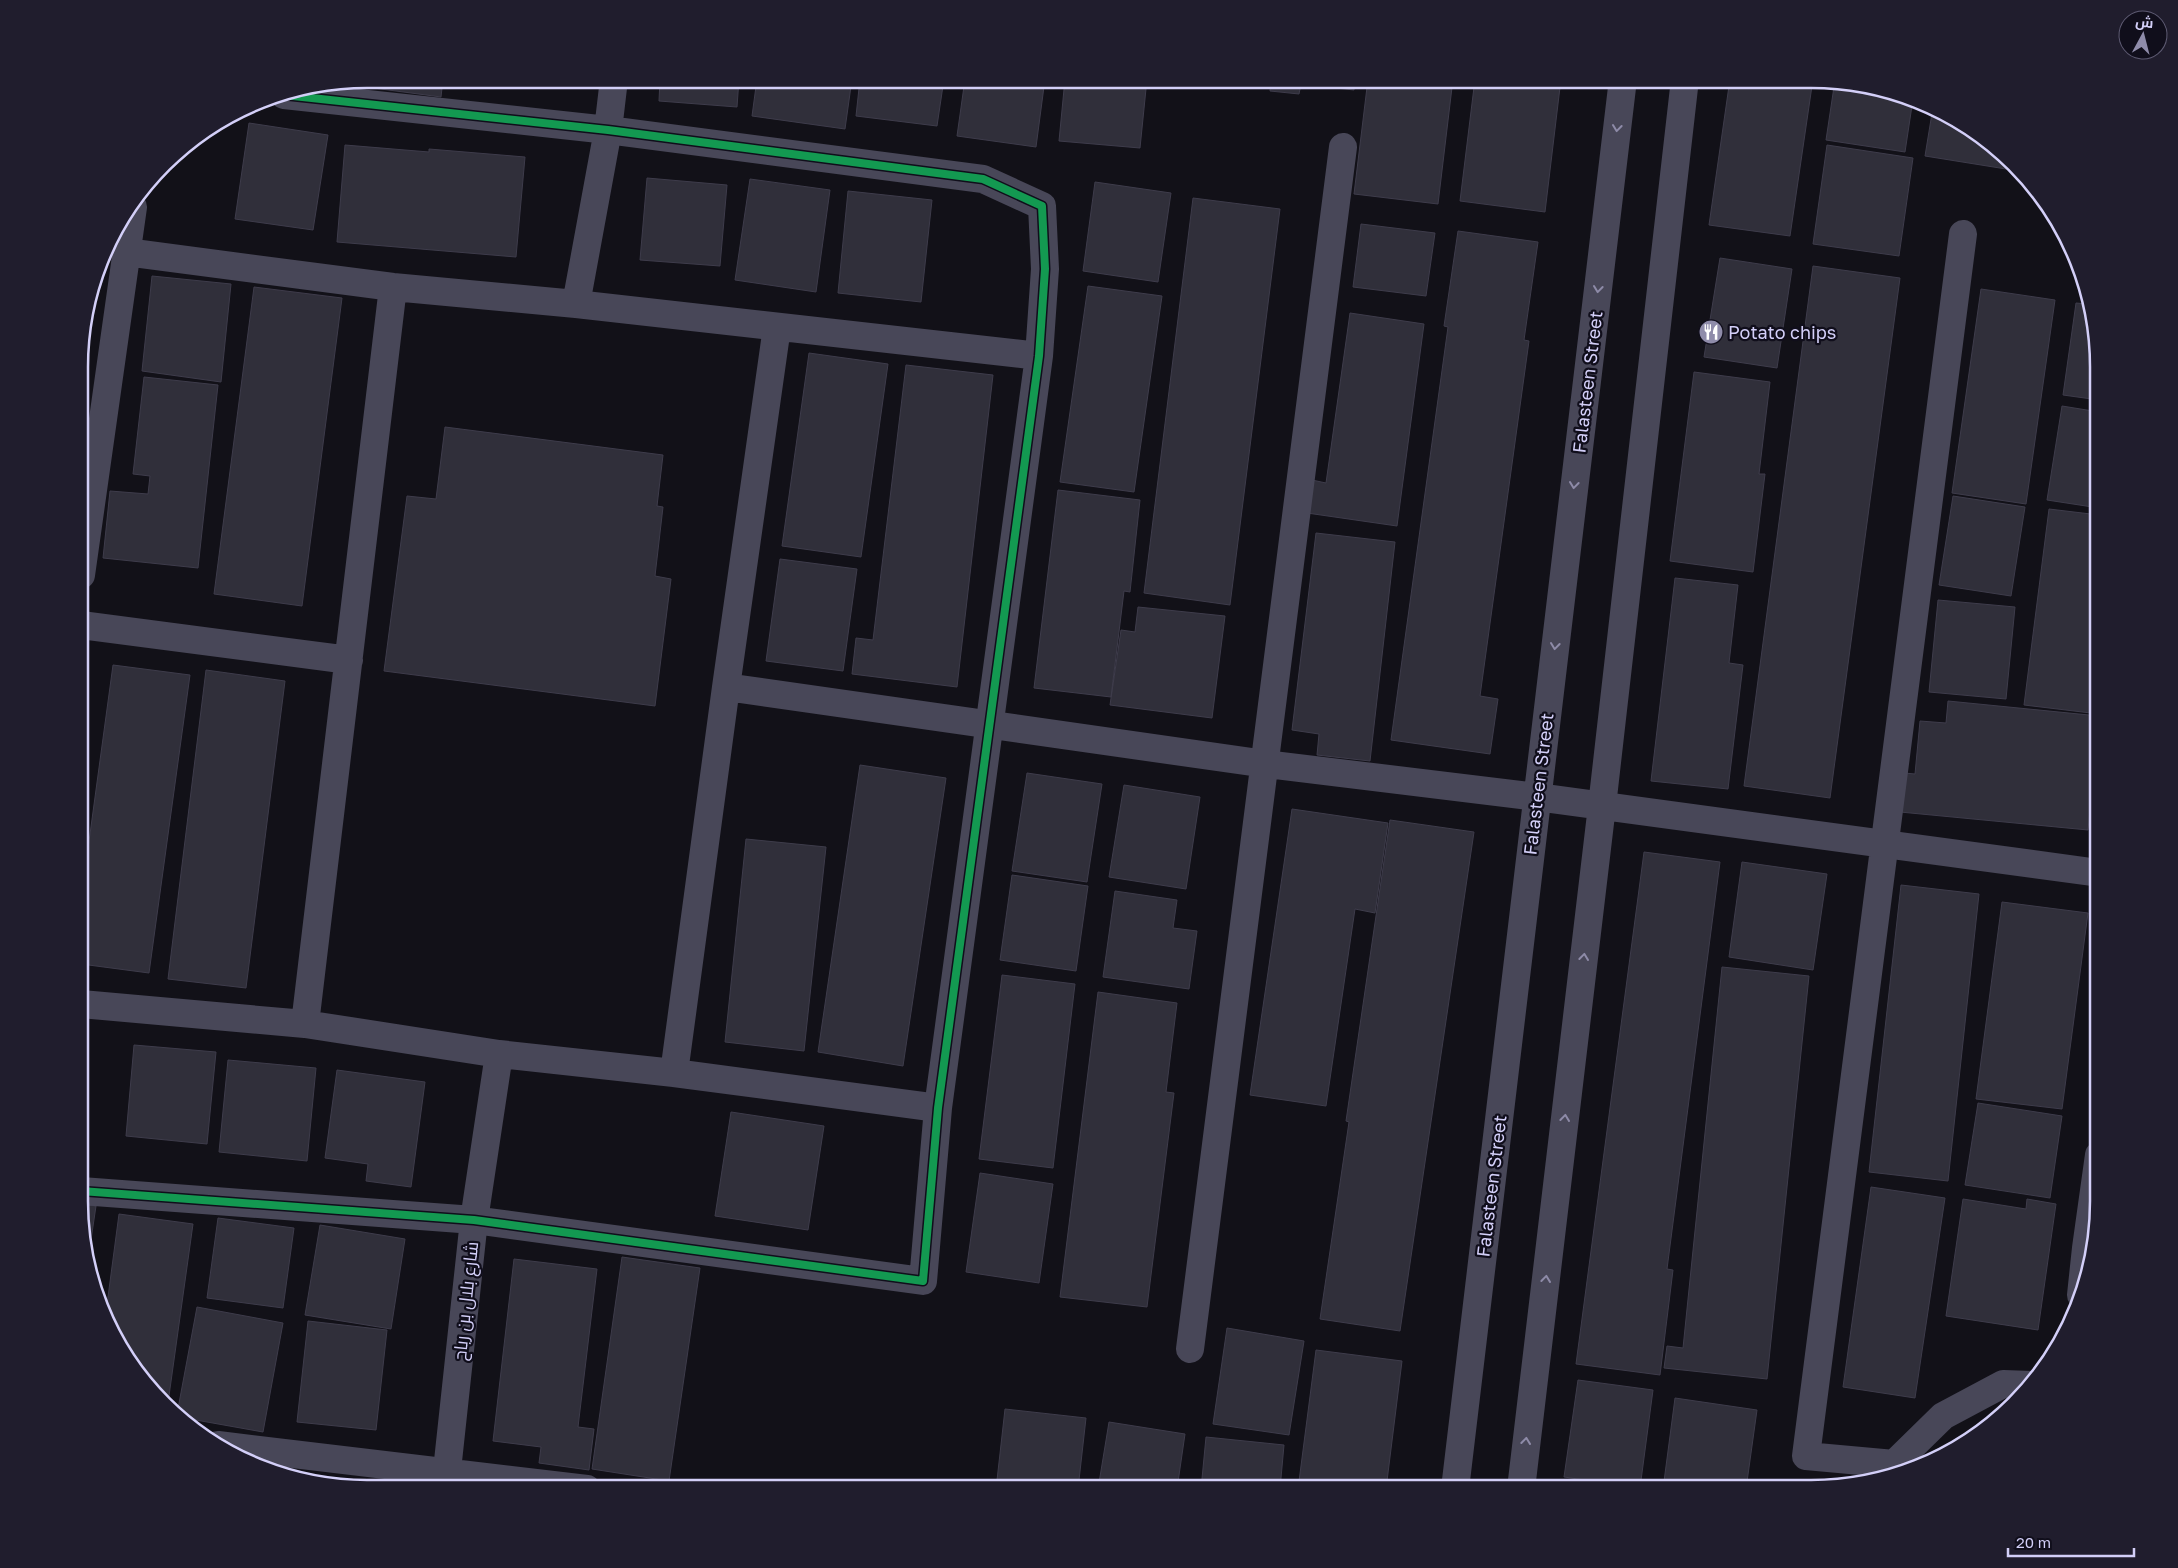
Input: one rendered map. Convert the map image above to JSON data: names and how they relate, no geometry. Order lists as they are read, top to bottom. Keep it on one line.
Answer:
{"streets":{"street":["Falasteen Street","شارع بلال بن رباح"]},"places":{"restaurant":["Potato chips"]},"scale_bar":"20 m","north":"top"}
